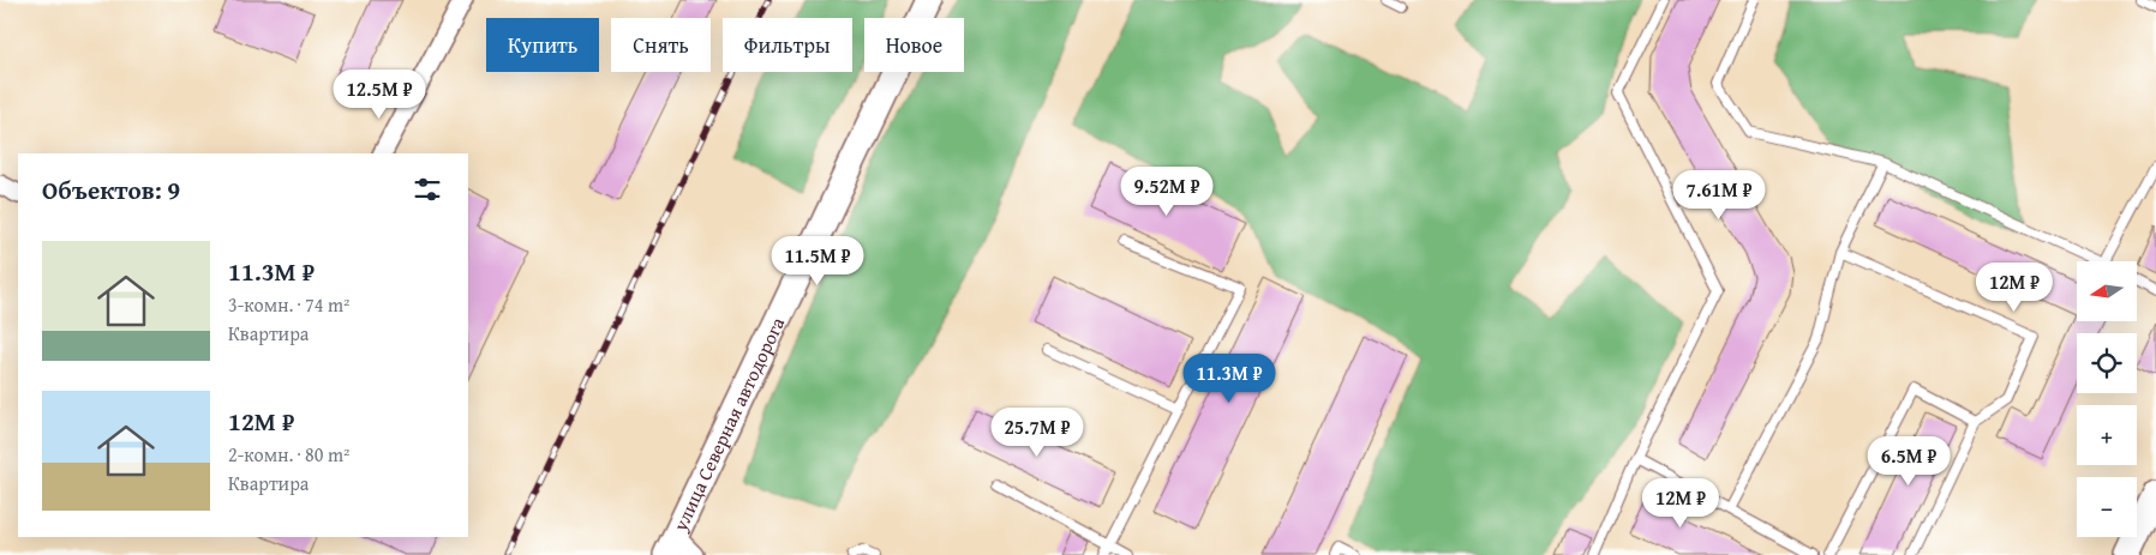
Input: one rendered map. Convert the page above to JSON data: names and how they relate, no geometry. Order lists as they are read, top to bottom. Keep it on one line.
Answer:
{"streets":{"main road":["улица Северная автодорога"]},"north":"left","page":{"chip":["Купить","Снять","Фильтры","Новое"],"price":["12.5M ₽","9.52M ₽","7.61M ₽","11.5M ₽","12M ₽","11.3M ₽","25.7M ₽","6.5M ₽","12M ₽"],"heading":"Объектов: 9","list":[{"name":"11.3M ₽","note":"3-комн. · 74 m² · Квартира"},{"name":"12M ₽","note":"2-комн. · 80 m² · Квартира"}],"map_buttons":["+","−"]}}
